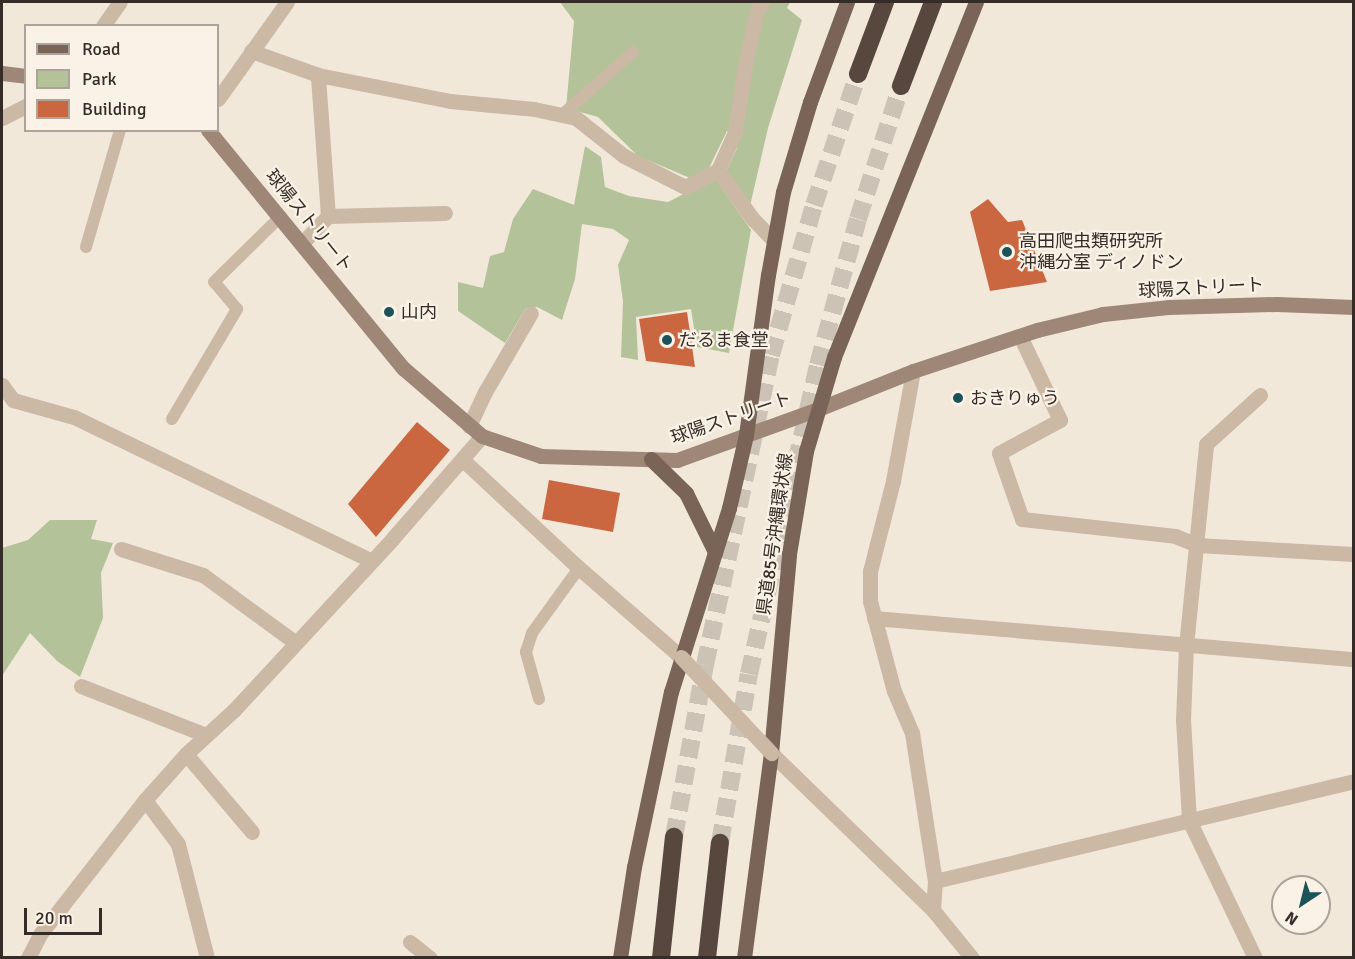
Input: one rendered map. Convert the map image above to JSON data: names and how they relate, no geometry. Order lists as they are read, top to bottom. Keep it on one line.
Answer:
{"streets":{"main road":["球陽ストリート","県道85号沖縄環状線"]},"crossings":[["球陽ストリート","県道85号沖縄環状線"]],"places":["高田爬虫類研究所 沖縄分室 ディノドン","山内","だるま食堂","おきりゅう"],"legend":["Road","Park","Building"],"scale_bar":"20 m","north":"bottom left"}
